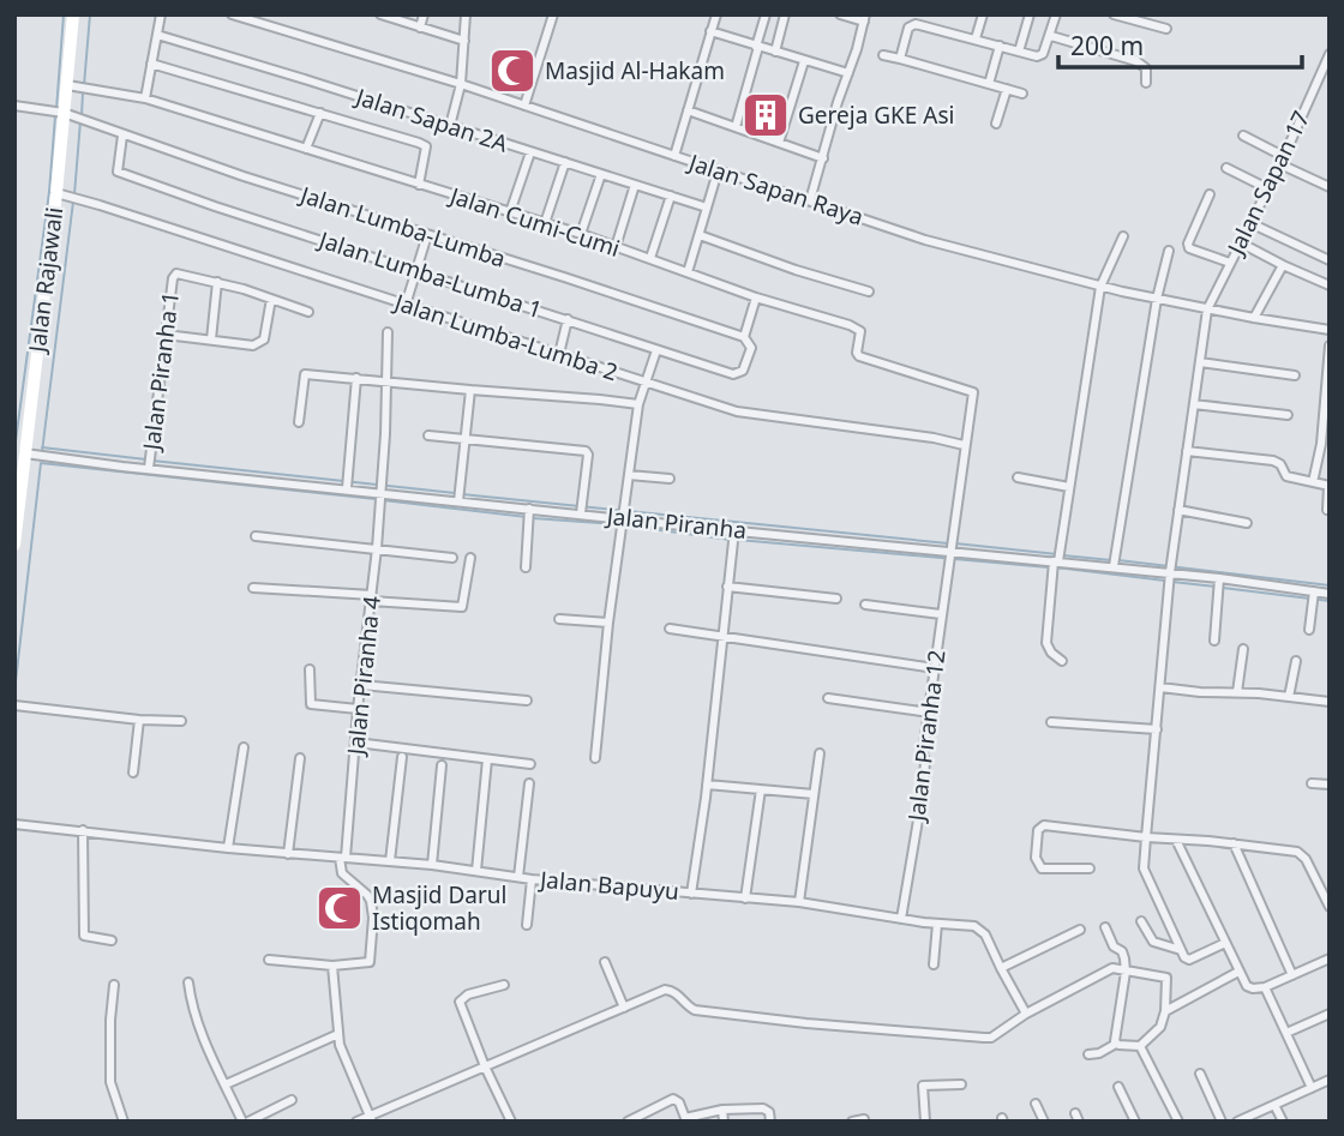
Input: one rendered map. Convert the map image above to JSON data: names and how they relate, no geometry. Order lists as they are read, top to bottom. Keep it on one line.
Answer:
{"streets":{"main road":["Jalan Rajawali"],"street":["Jalan Sapan 2A","Jalan Sapan 17","Jalan Sapan Raya","Jalan Cumi-Cumi","Jalan Lumba-Lumba","Jalan Lumba-Lumba 1","Jalan Lumba-Lumba 2","Jalan Piranha 1","Jalan Piranha","Jalan Piranha 4","Jalan Piranha 12","Jalan Bapuyu"]},"crossings":[["Jalan Sapan 17","Jalan Sapan Raya"],["Jalan Sapan 17","Jalan Piranha"],["Jalan Cumi-Cumi","Jalan Rajawali"],["Jalan Cumi-Cumi","Jalan Piranha 12"],["Jalan Lumba-Lumba","Jalan Lumba-Lumba 1"],["Jalan Lumba-Lumba","Jalan Rajawali"],["Jalan Rajawali","Jalan Lumba-Lumba 2"],["Jalan Rajawali","Jalan Piranha"],["Jalan Lumba-Lumba 2","Jalan Piranha 12"],["Jalan Piranha 1","Jalan Piranha"],["Jalan Piranha","Jalan Piranha 4"],["Jalan Piranha","Jalan Piranha 12"],["Jalan Piranha","Jalan Bapuyu"],["Jalan Piranha 4","Jalan Bapuyu"]],"places":{"mosque":["Masjid Al-Hakam","Masjid Darul Istiqomah"],"building":["Gereja GKE Asi"]},"scale_bar":"200 m"}
